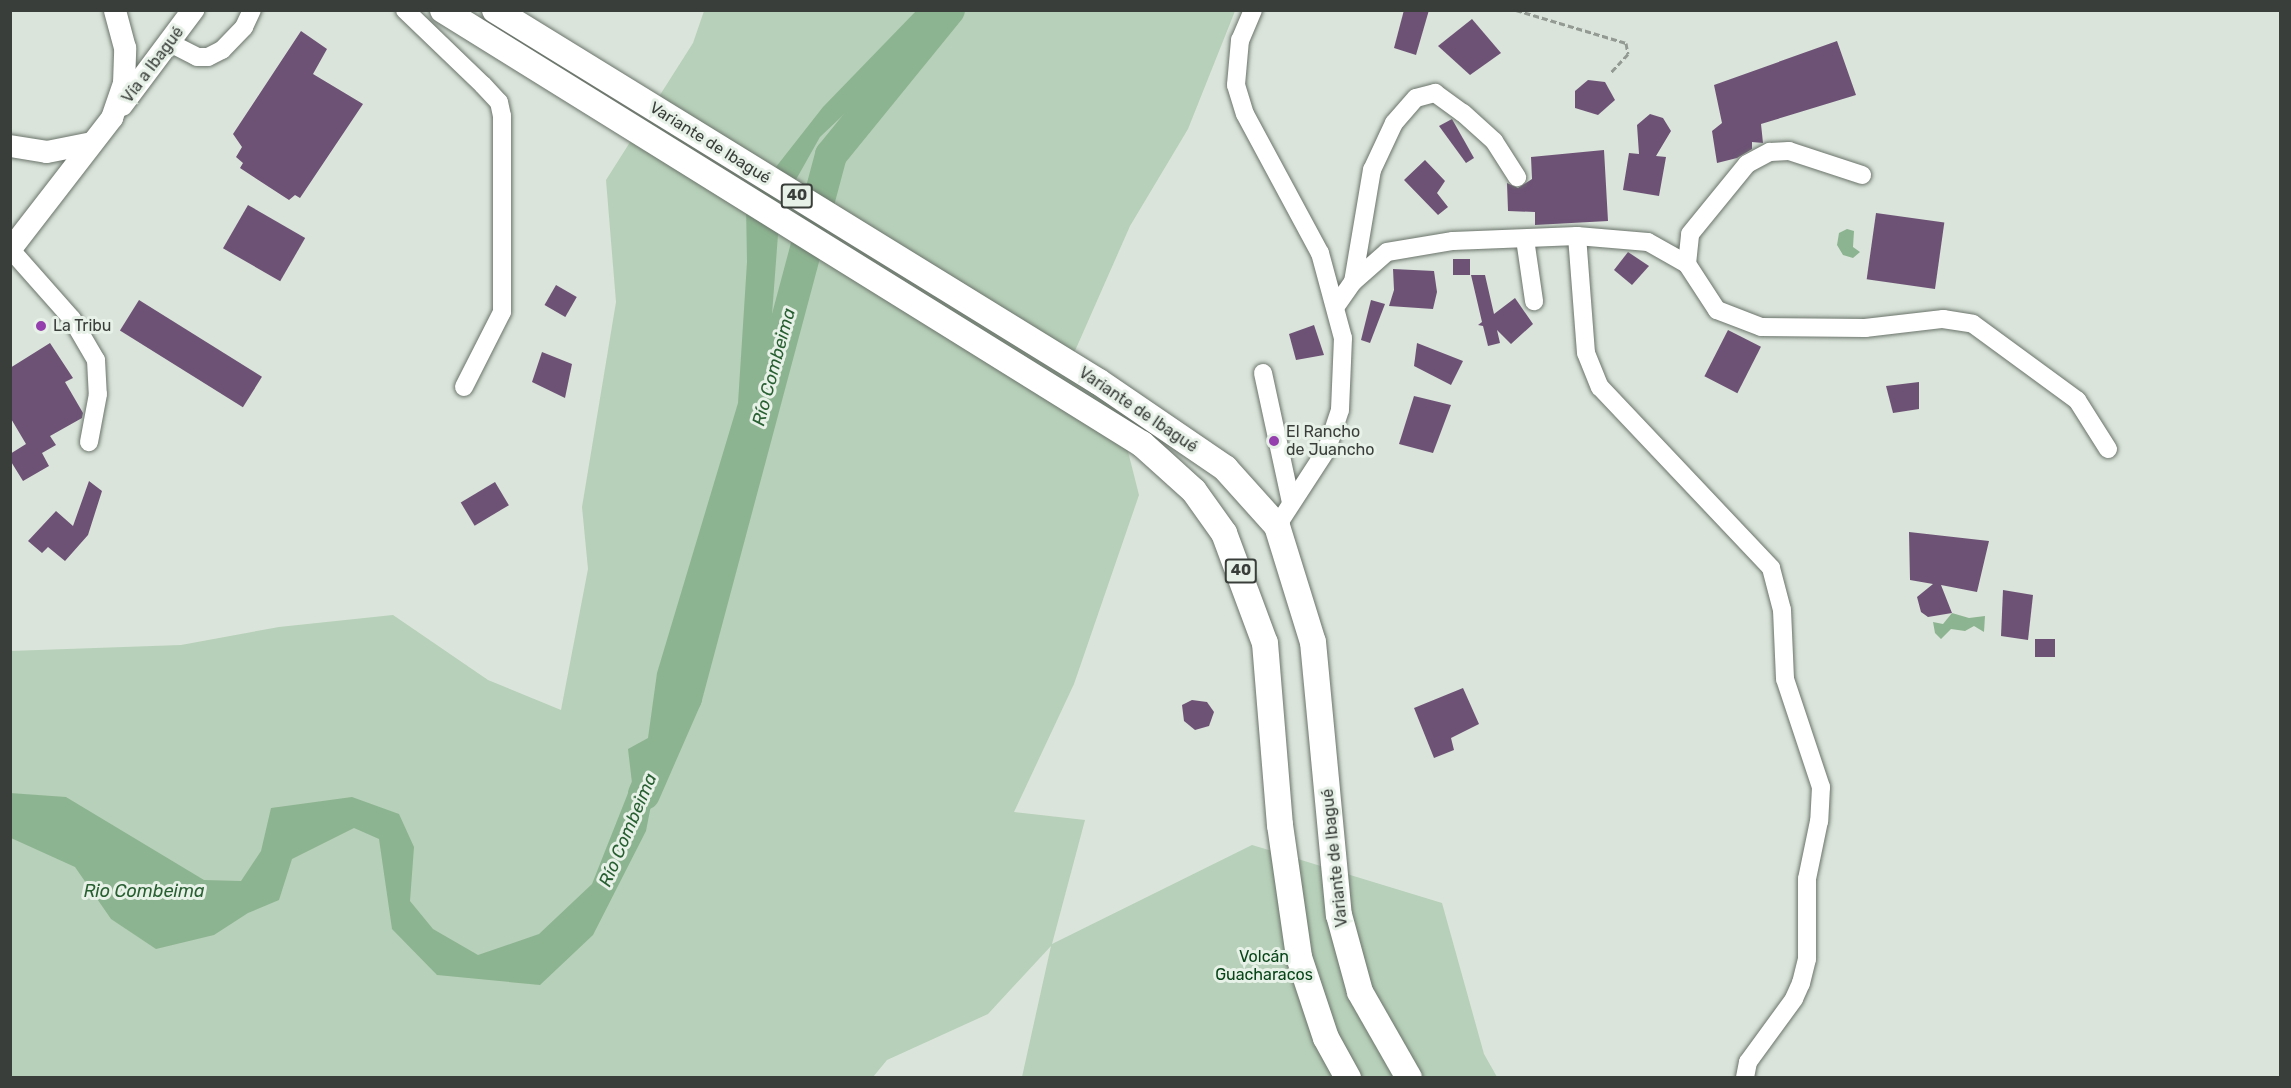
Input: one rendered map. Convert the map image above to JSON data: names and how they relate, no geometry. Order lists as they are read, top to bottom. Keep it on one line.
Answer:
{"streets":{"highway":["Variante de Ibagué","40"],"main road":["Vía a Ibagué"]},"water":["Río Combeima","Rio Combeima"],"parks":["Volcán Guacharacos"],"places":["La Tribu","El Rancho de Juancho"]}
